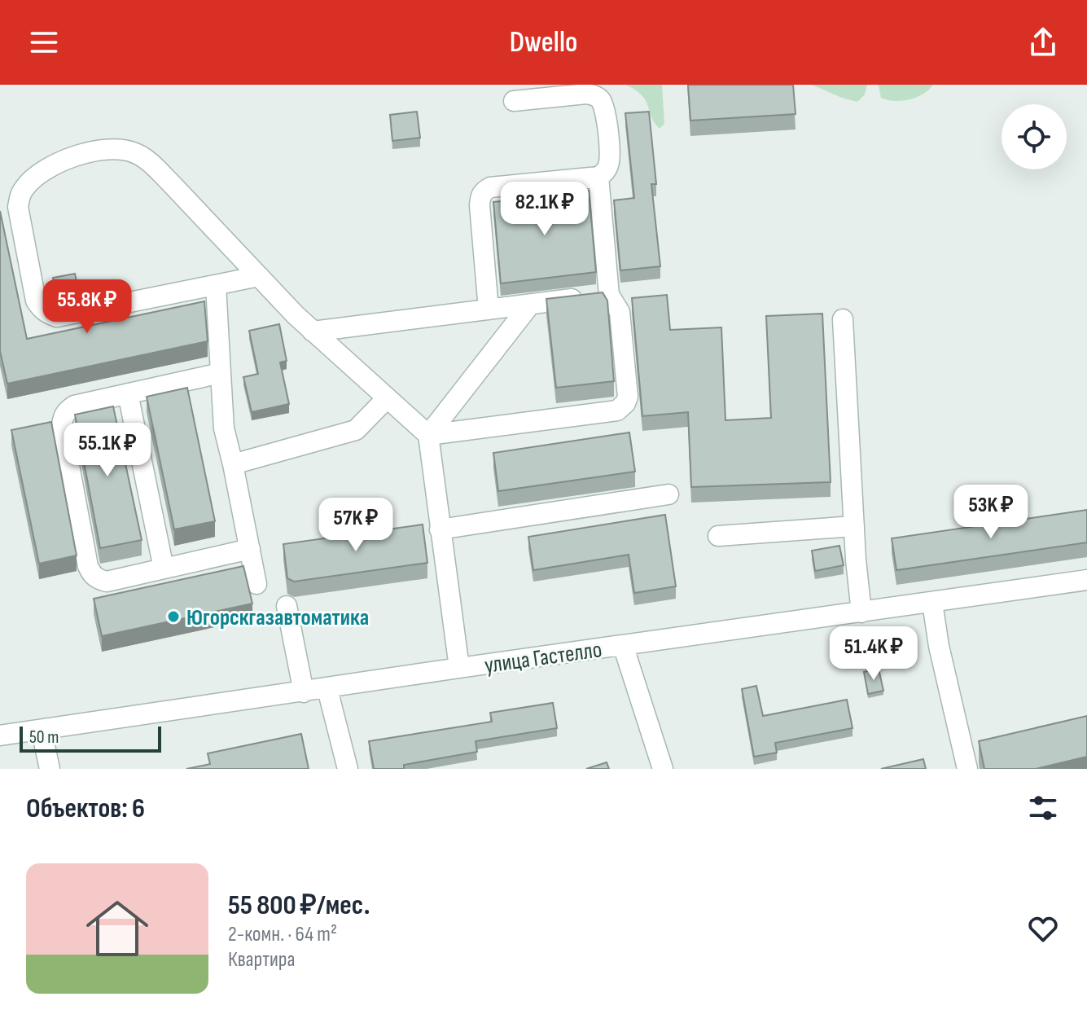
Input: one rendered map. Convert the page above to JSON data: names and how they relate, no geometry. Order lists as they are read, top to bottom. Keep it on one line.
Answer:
{"streets":{"street":["улица Гастелло"]},"places":["Югорскгазавтоматика"],"scale_bar":"50 m","page":{"header":"Dwello","price":["82.1K ₽","55.8K ₽","55.1K ₽","53K ₽","57K ₽","51.4K ₽"],"scale":"50 m","heading":"Объектов: 6","list":[{"name":"55 800 ₽/мес.","note":"2-комн. · 64 m² · Квартира"}]}}
